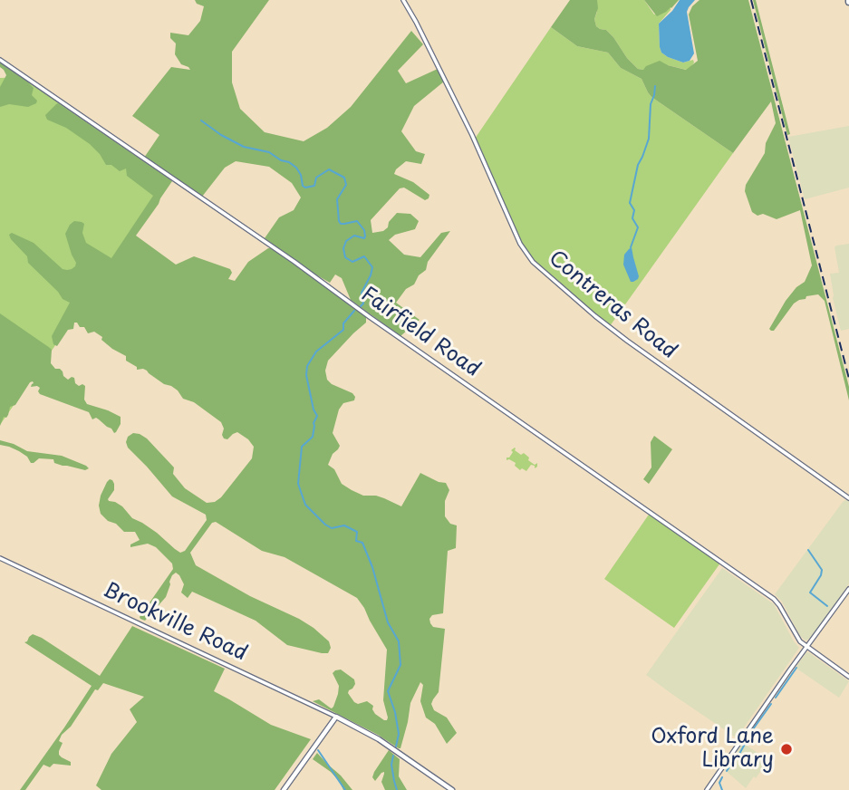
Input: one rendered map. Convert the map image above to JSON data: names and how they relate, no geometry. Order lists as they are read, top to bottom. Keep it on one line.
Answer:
{"streets":{"street":["Contreras Road","Fairfield Road","Brookville Road"]},"places":["Oxford Lane Library"]}
